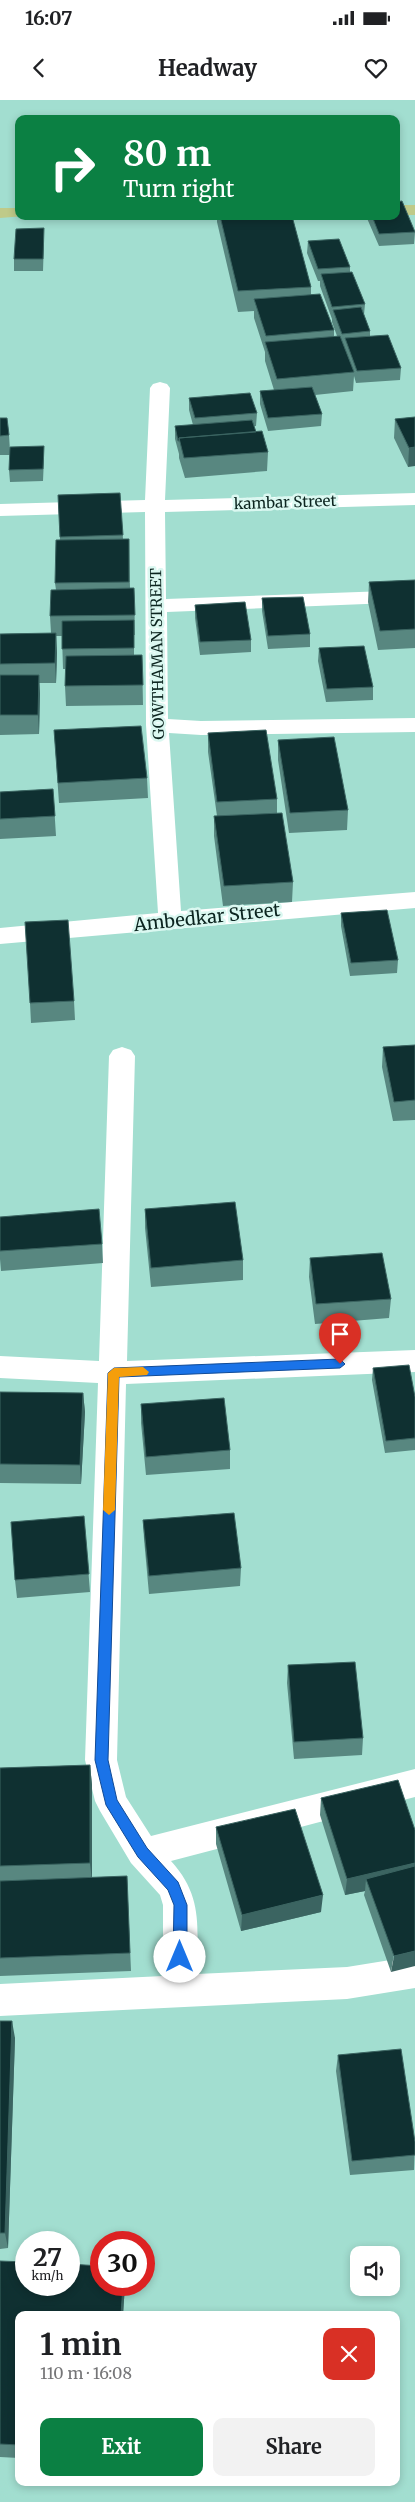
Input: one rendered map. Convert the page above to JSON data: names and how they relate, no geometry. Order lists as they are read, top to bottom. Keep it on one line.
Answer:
{"streets":{"street":["kambar Street","GOWTHAMAN STREET","Ambedkar Street"]},"crossings":[["kambar Street","GOWTHAMAN STREET"],["GOWTHAMAN STREET","Ambedkar Street"]],"page":{"status":"16:07","header":"Headway","turn":["80 m","Turn right"],"speed":"27 km/h","limit":"30","heading":["1 min","110 m · 16:08"],"buttons":["Exit","Share"]}}
